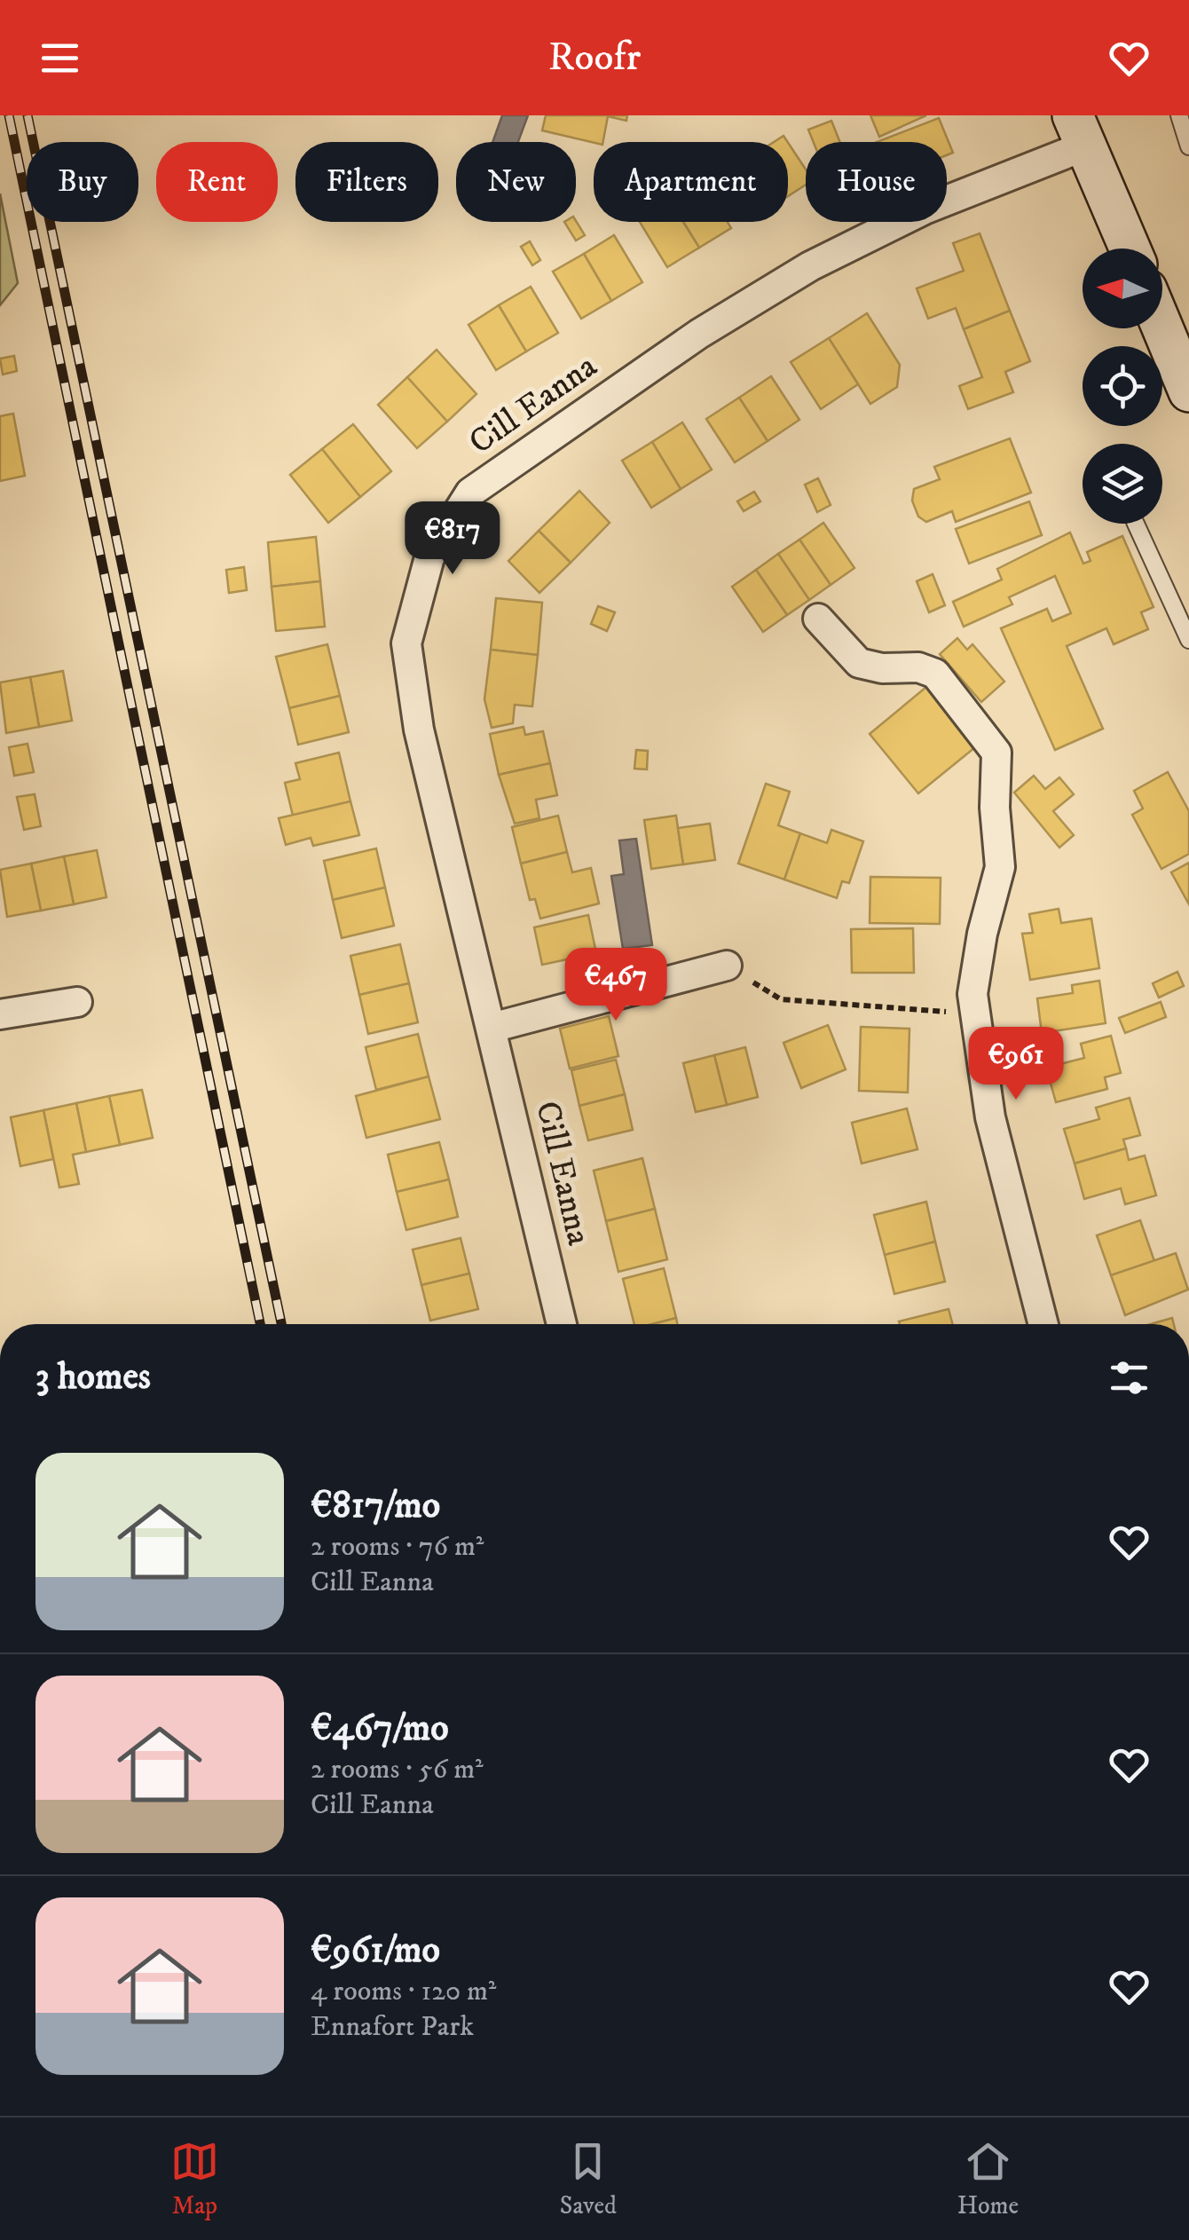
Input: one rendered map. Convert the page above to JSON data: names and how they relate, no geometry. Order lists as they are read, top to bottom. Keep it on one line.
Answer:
{"streets":{"street":["Cill Eanna"]},"north":"left","page":{"header":"Roofr","chip":["Buy","Rent","Filters","New","Apartment","House"],"price":["€817","€467","€961"],"heading":"3 homes","list":[{"name":"€817/mo","note":"2 rooms · 76 m² · Cill Eanna"},{"name":"€467/mo","note":"2 rooms · 56 m² · Cill Eanna"},{"name":"€961/mo","note":"4 rooms · 120 m² · Ennafort Park"}],"tabs":["Map","Saved","Home"]}}
